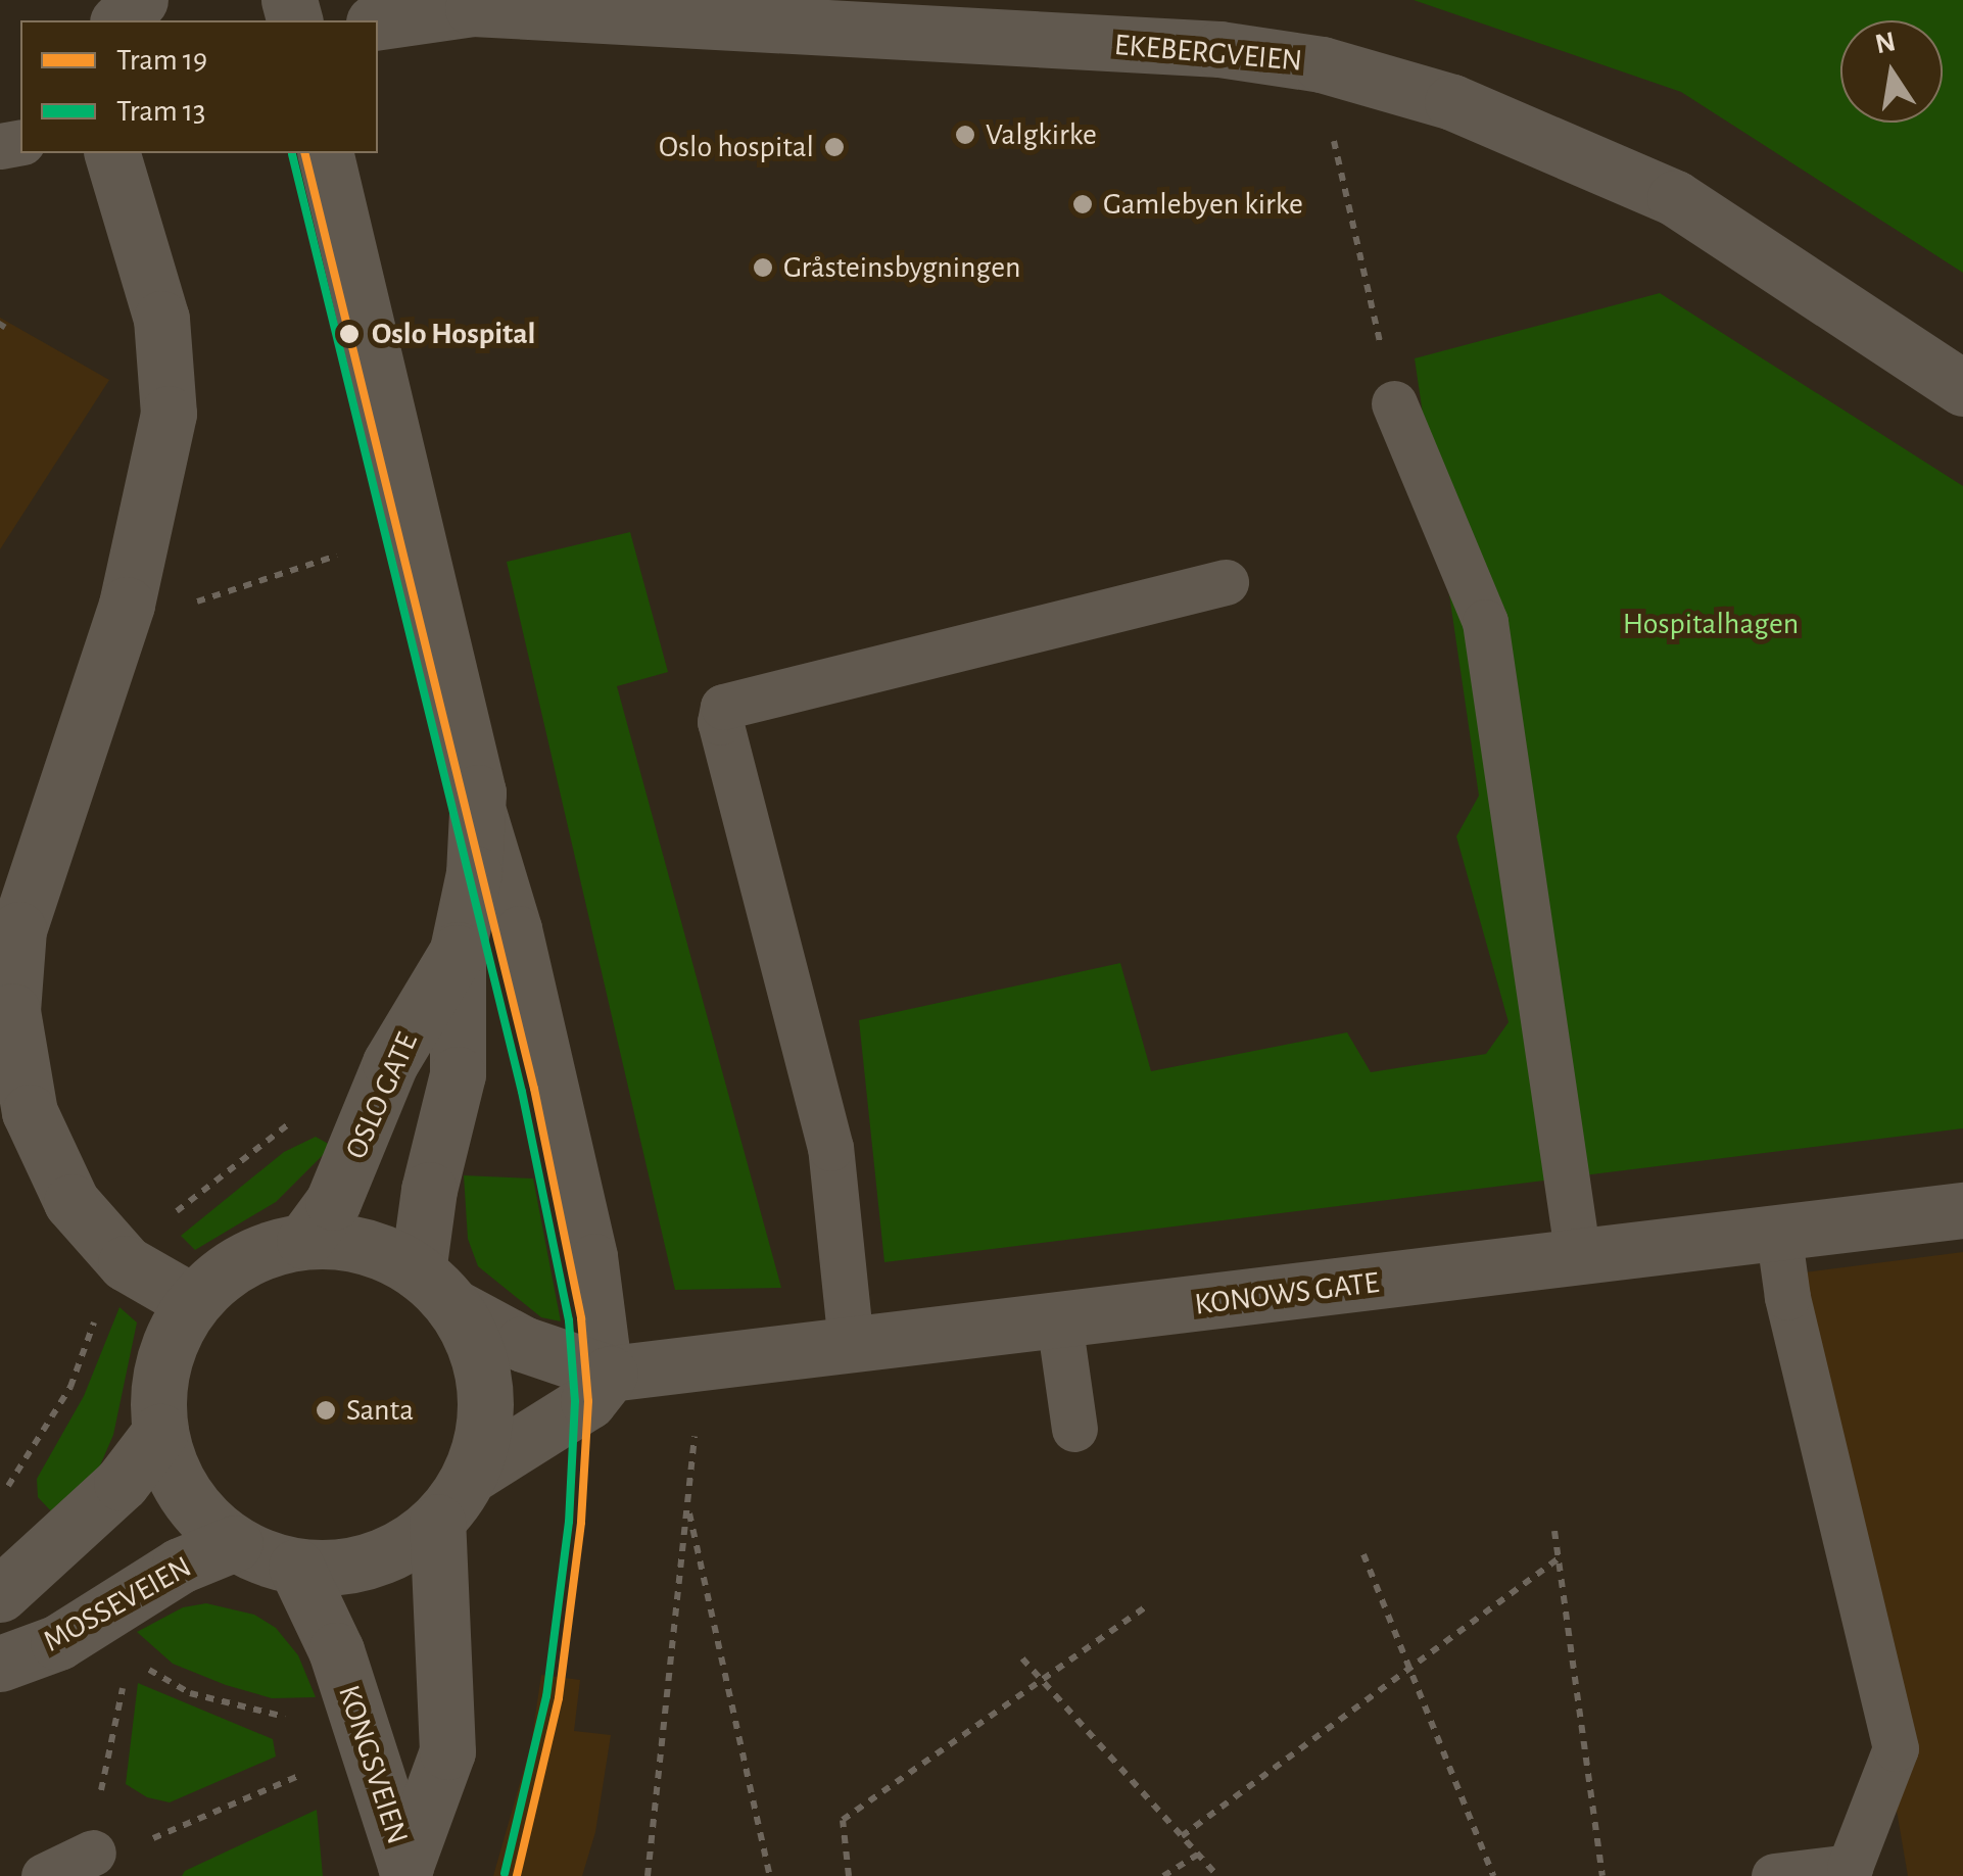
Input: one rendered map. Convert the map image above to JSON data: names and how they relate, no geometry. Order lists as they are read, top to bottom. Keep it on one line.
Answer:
{"streets":{"street":["EKEBERGVEIEN","OSLO GATE","KONOWS GATE","MOSSEVEIEN","KONGSVEIEN"]},"crossings":[["OSLO GATE","KONOWS GATE"],["OSLO GATE","MOSSEVEIEN"],["OSLO GATE","KONGSVEIEN"],["KONOWS GATE","MOSSEVEIEN"],["KONOWS GATE","KONGSVEIEN"],["MOSSEVEIEN","KONGSVEIEN"]],"parks":["Hospitalhagen"],"places":["Valgkirke","Oslo hospital","Gamlebyen kirke","Gråsteinsbygningen","Oslo Hospital","Santa"],"lines":["tram line 19","tram line 13"],"legend":["Tram 19","Tram 13"],"north":"top"}
